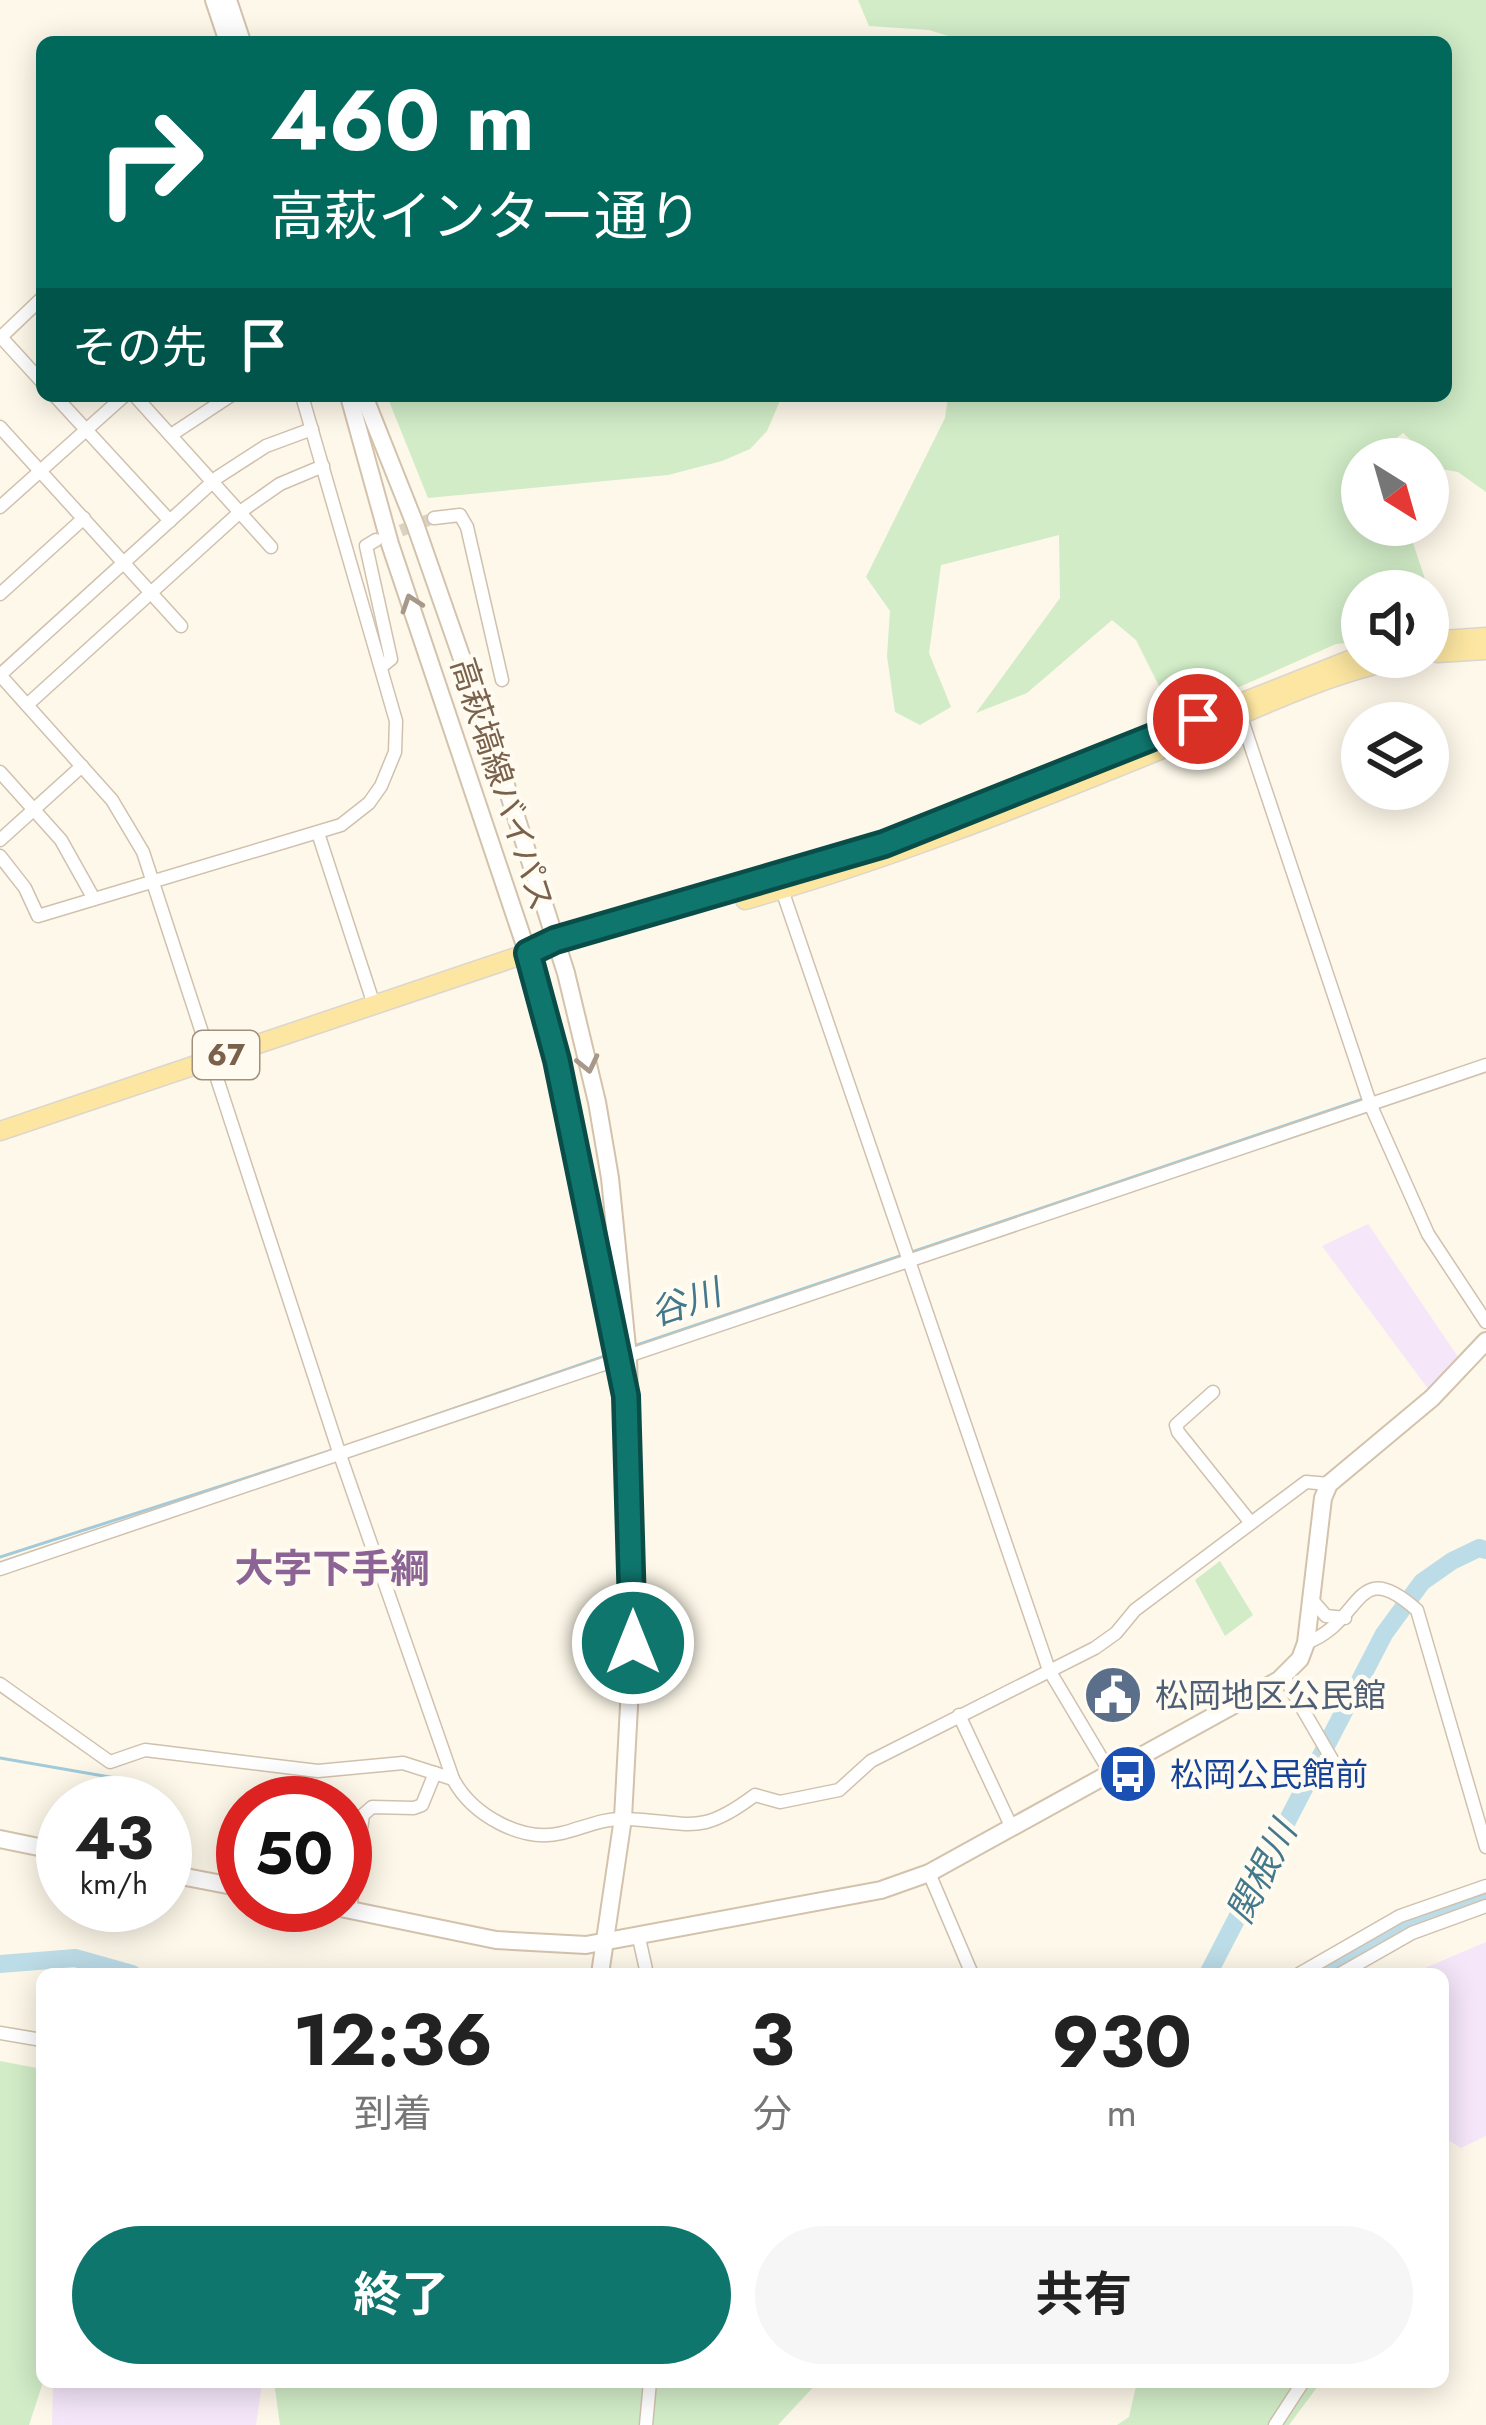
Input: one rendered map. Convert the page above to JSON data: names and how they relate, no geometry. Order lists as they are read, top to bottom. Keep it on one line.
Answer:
{"streets":{"main road":["高萩塙線バイパス","67"]},"crossings":[["高萩塙線バイパス","67"]],"districts":["大字下手綱"],"water":["谷川","関根川"],"places":{"public building":["松岡地区公民館"],"bus stop":["松岡公民館前"]},"north":"bottom right","page":{"turn":["460 m","高萩インター通り"],"then":"その先","speed":"43 km/h","limit":"50","eta":["12:36","到着","3","分","930","m"],"buttons":["終了","共有"]}}
